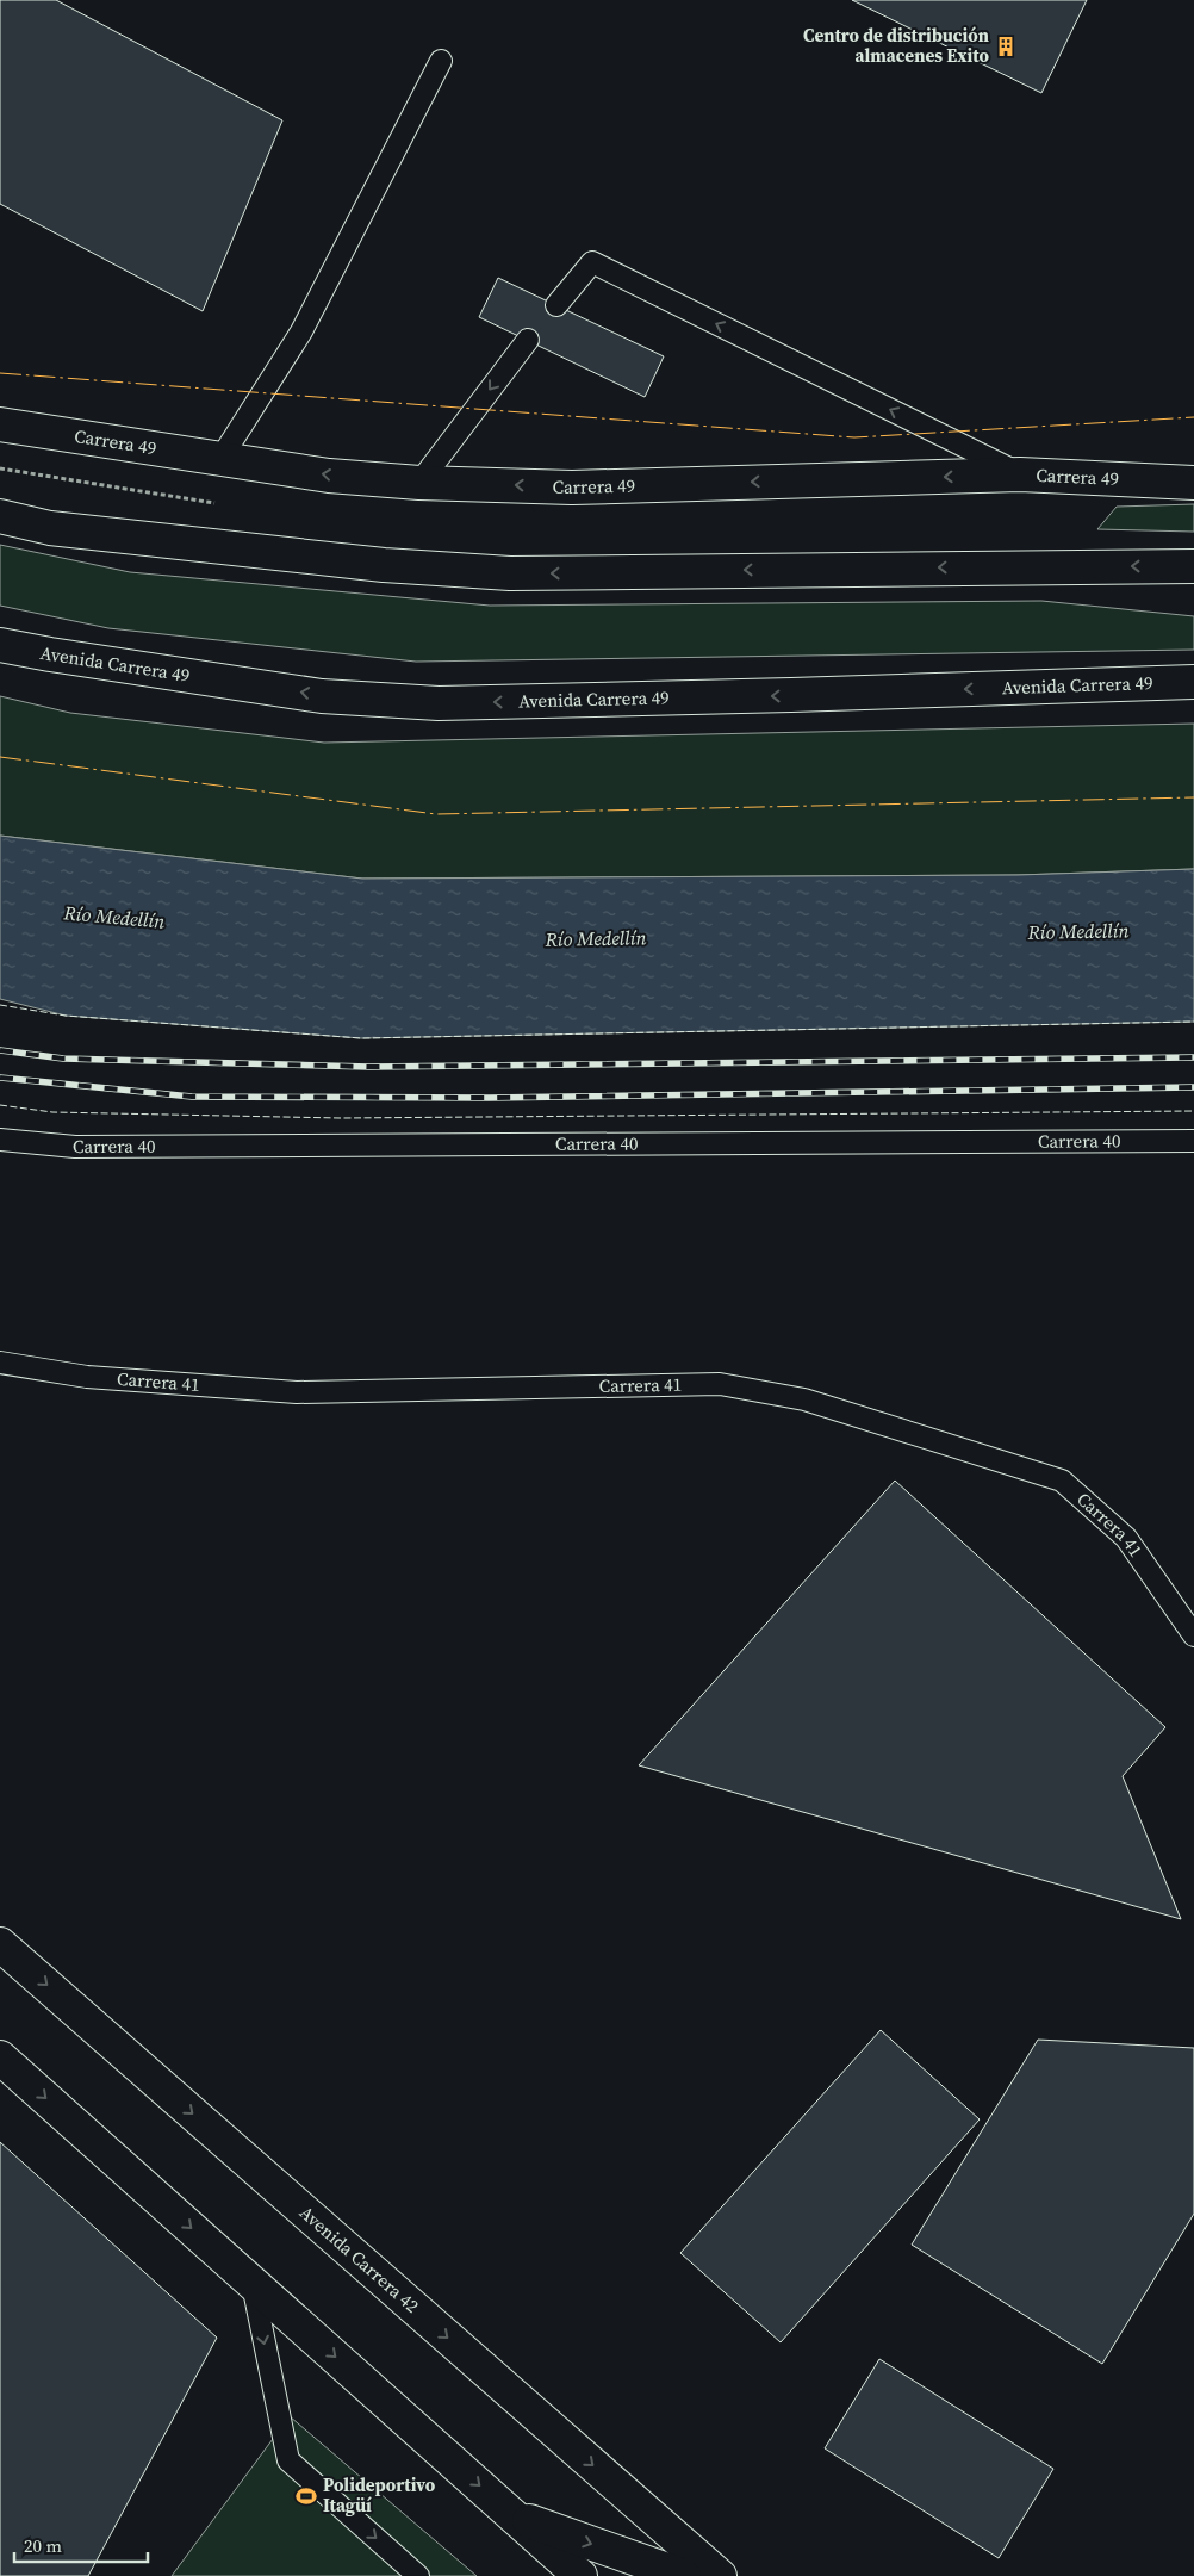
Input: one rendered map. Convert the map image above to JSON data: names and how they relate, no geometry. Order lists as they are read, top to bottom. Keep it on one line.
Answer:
{"streets":{"main road":["Carrera 49","Avenida Carrera 49","Avenida Carrera 42"],"lane":["Carrera 40","Carrera 41"]},"water":["Río Medellín"],"places":{"building":["Centro de distribución almacenes Exito"],"sports":["Polideportivo Itagüí"]},"scale_bar":"20 m"}
